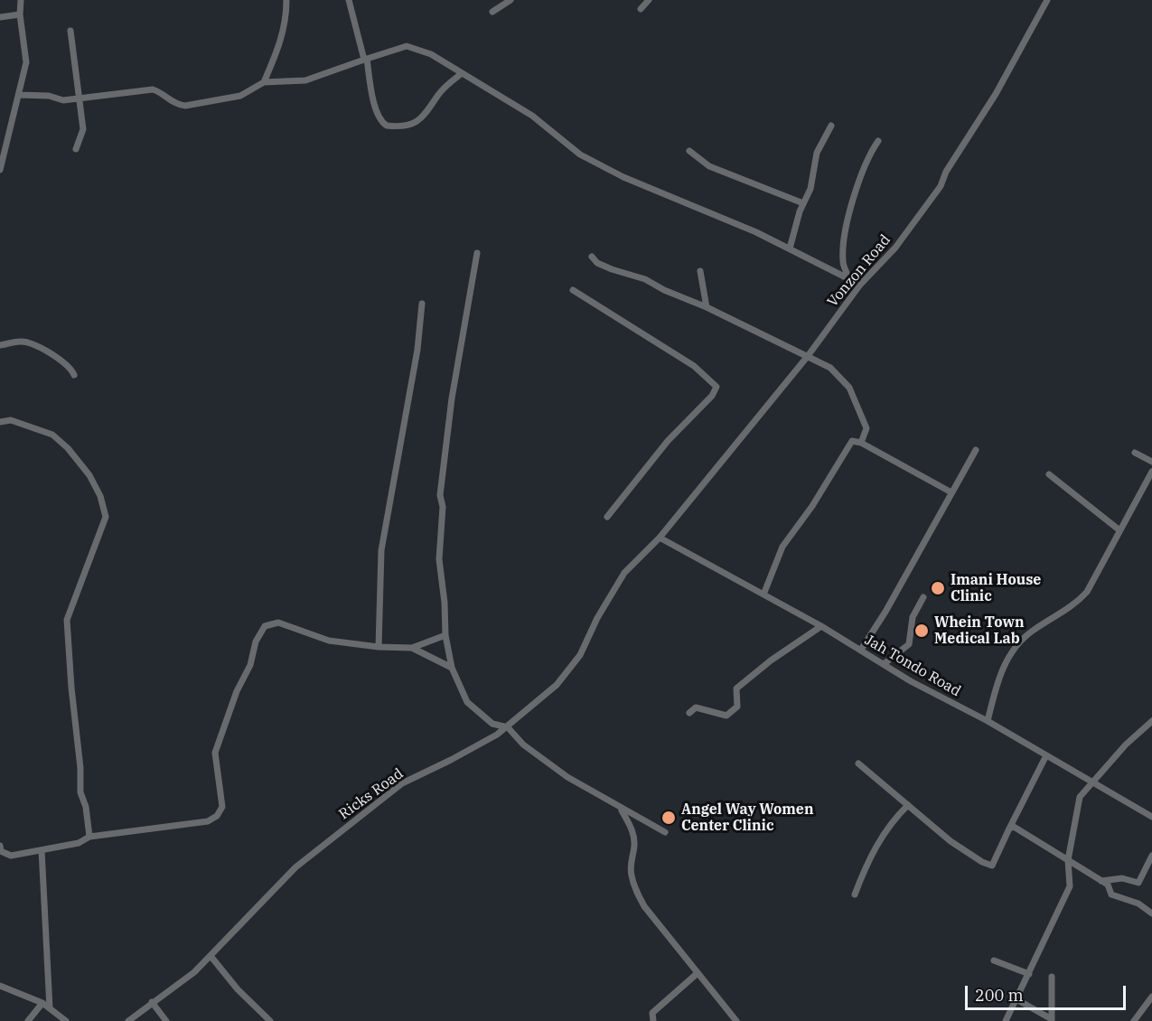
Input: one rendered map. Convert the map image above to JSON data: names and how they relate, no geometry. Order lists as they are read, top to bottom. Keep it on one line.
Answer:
{"streets":{"street":["Vonzon Road","Jah Tondo Road","Ricks Road"]},"crossings":[["Vonzon Road","Jah Tondo Road"],["Vonzon Road","Ricks Road"],["Jah Tondo Road","Ricks Road"]],"places":["Imani House Clinic","Whein Town Medical Lab","Angel Way Women Center Clinic"],"scale_bar":"200 m"}
